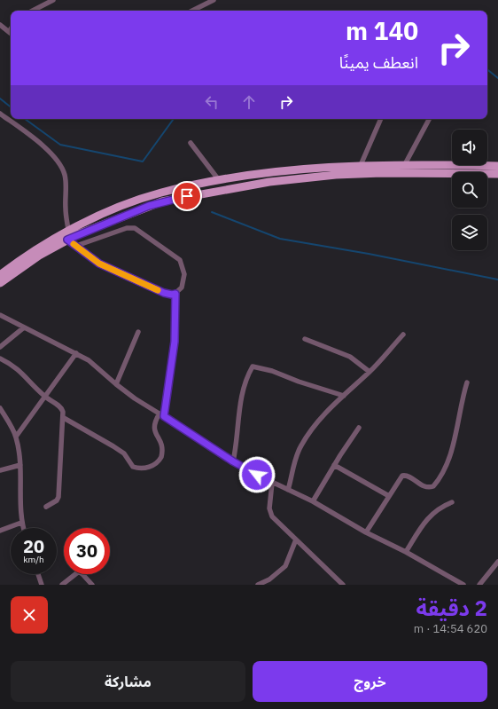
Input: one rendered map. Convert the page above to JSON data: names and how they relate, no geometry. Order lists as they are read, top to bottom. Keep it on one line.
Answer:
{"page":{"turn":["140 m","انعطف يمينًا"],"speed":"20 km/h","limit":"30","heading":["2 دقيقة","620 m · 14:54"],"buttons":["خروج","مشاركة"]}}
